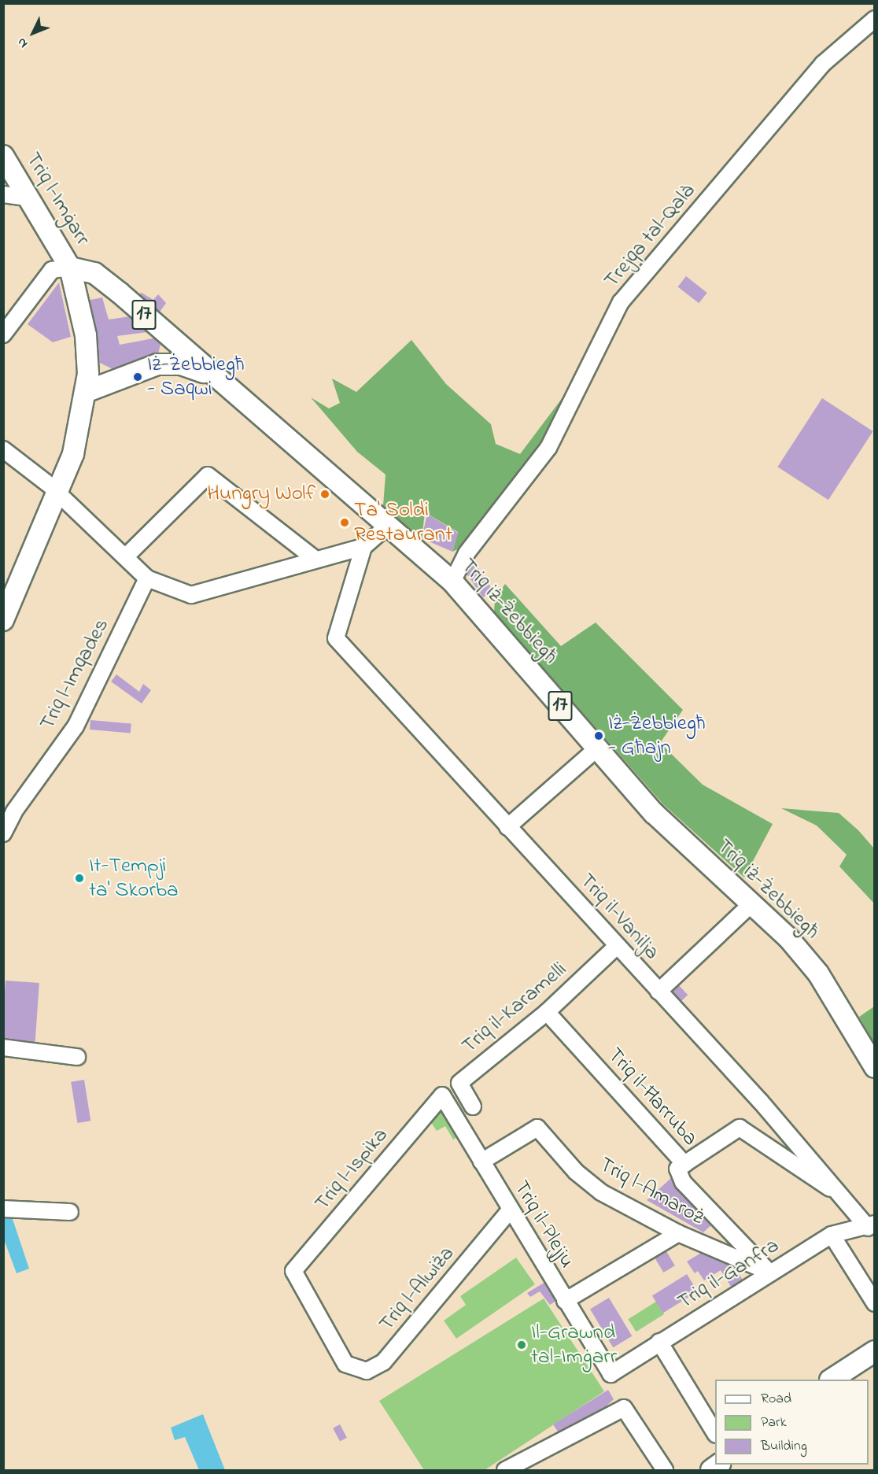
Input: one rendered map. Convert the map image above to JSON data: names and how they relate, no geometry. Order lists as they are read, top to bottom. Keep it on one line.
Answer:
{"streets":{"main road":["Triq l-Imġarr","17","Triq iż-Żebbiegħ"],"street":["Trejqa tal-Qalà","Triq l-Imqades","Triq il-Vanilja","Triq il-Karamelli","Triq il-Ħarruba","Triq l-Ispika","Triq l-Amaroż","Triq il-Plejju","Triq il-Ganfra","Triq l-Alwiża"]},"crossings":[["Triq l-Imġarr","Triq iż-Żebbiegħ"],["Trejqa tal-Qalà","Triq iż-Żebbiegħ"],["17","Triq iż-Żebbiegħ"],["Triq il-Vanilja","Triq il-Karamelli"],["Triq il-Vanilja","Triq il-Ganfra"],["Triq il-Karamelli","Triq il-Ħarruba"],["Triq il-Ħarruba","Triq l-Amaroż"],["Triq il-Ħarruba","Triq il-Ganfra"],["Triq l-Ispika","Triq il-Plejju"],["Triq l-Ispika","Triq l-Alwiża"],["Triq l-Amaroż","Triq il-Plejju"],["Triq l-Amaroż","Triq il-Ganfra"],["Triq il-Plejju","Triq il-Ganfra"],["Triq il-Plejju","Triq l-Alwiża"]],"places":["Iż-Żebbiegħ - Saqwi","Hungry Wolf","Ta' Soldi Restaurant","Iż-Żebbiegħ - Għajn","It-Tempji ta' Skorba","Il-Grawnd tal-Imġarr"],"legend":["Road","Park","Building"],"north":"bottom left"}
